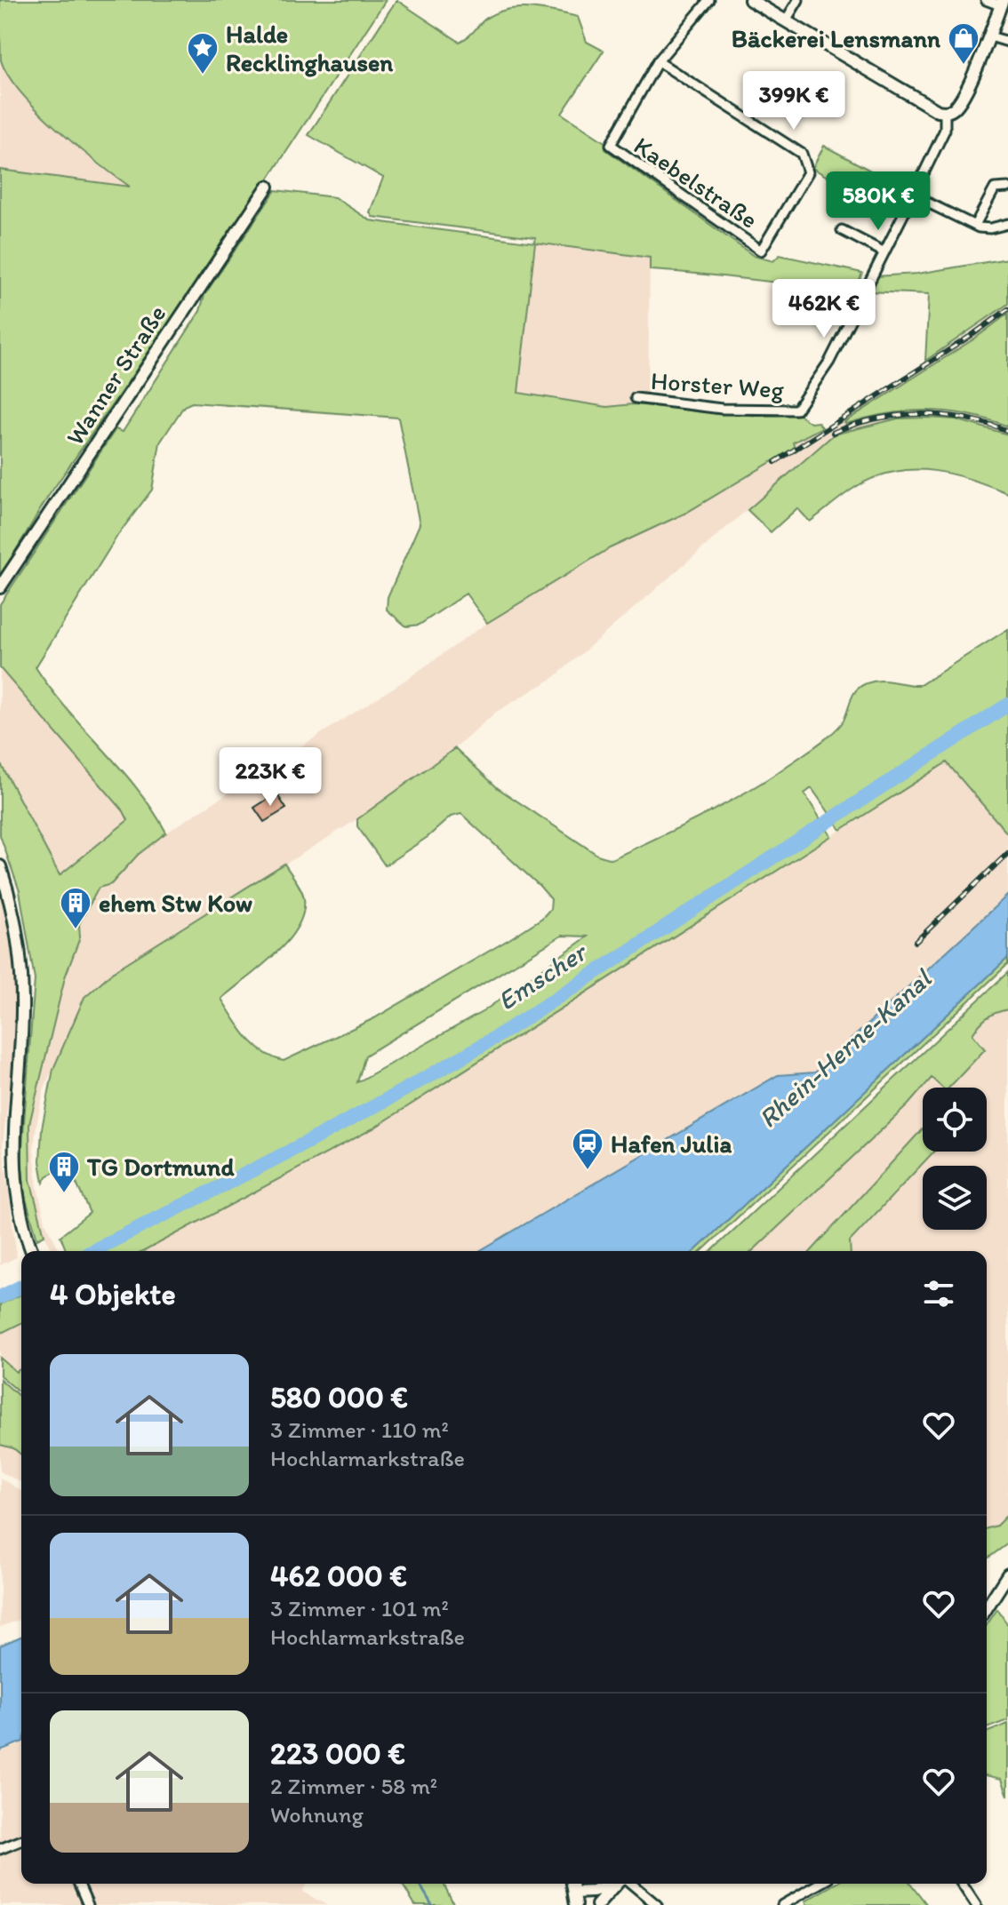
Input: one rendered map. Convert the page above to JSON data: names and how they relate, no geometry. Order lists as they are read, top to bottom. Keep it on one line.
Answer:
{"streets":{"street":["Kaebelstraße","Wanner Straße","Horster Weg"]},"water":["Emscher","Rhein-Herne-Kanal"],"places":{"shop":["Bäckerei Lensmann"],"place":["Halde Recklinghausen"],"building":["ehem Stw Kow","TG Dortmund"],"station":["Hafen Julia"]},"page":{"price":["399K €","580K €","462K €","223K €"],"heading":"4 Objekte","list":[{"name":"580 000 €","note":"3 Zimmer · 110 m² · Hochlarmarkstraße"},{"name":"462 000 €","note":"3 Zimmer · 101 m² · Hochlarmarkstraße"},{"name":"223 000 €","note":"2 Zimmer · 58 m² · Wohnung"}]}}
